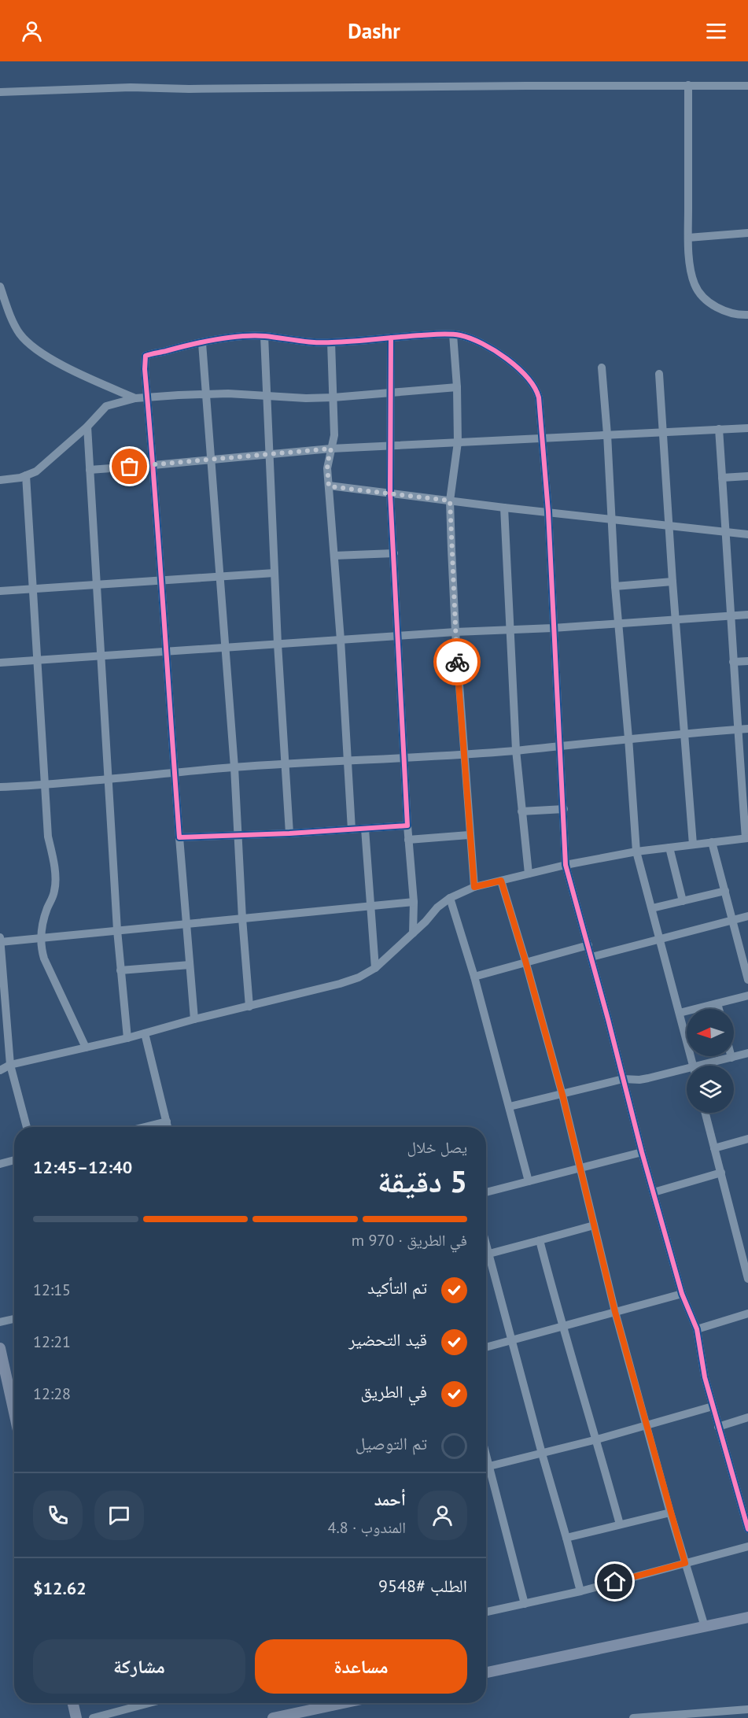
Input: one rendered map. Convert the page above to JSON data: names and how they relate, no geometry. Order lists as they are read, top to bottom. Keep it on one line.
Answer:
{"north":"left","page":{"header":"Dashr","heading":["5 دقيقة","يصل خلال","12:40–12:45"],"panel":["أحمد","المندوب · 4.8","الطلب #9548","$12.62"],"bar":"في الطريق · 970 m","list":[["تم التأكيد","12:15"],["قيد التحضير","12:21"],["في الطريق","12:28"],"تم التوصيل"],"buttons":["مساعدة","مشاركة"]}}
